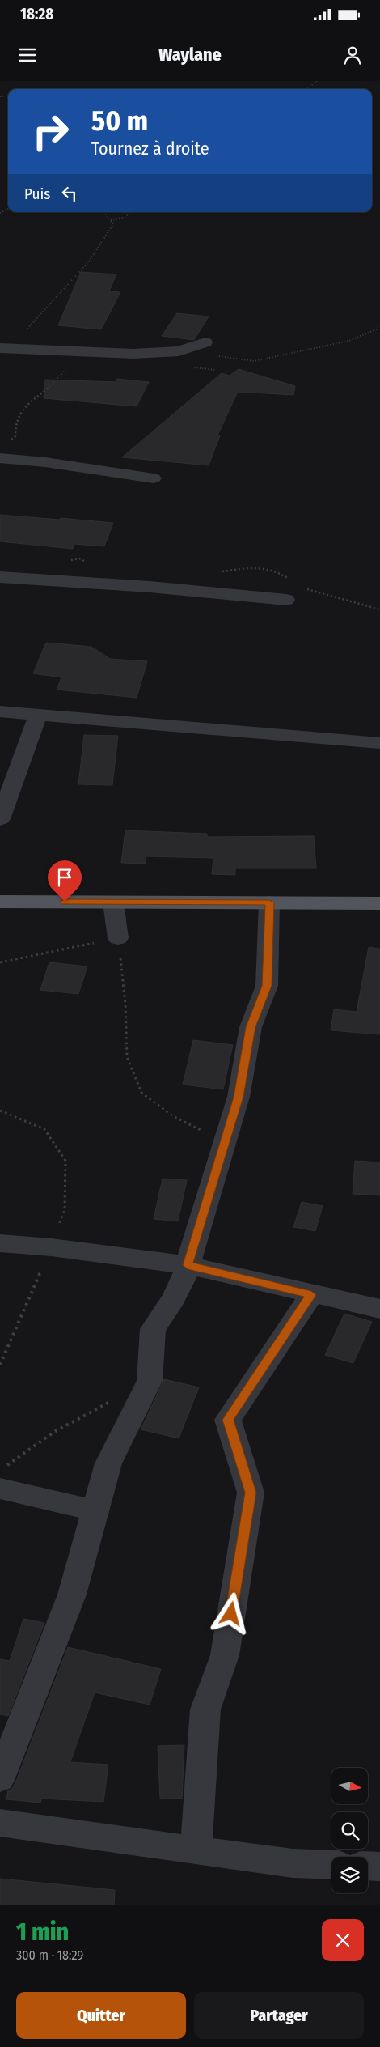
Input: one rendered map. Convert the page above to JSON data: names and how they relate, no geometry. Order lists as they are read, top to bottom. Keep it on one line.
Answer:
{"north":"right","page":{"status":"18:28","header":"Waylane","turn":["50 m","Tournez à droite"],"then":"Puis","heading":["1 min","300 m · 18:29"],"buttons":["Quitter","Partager"]}}
